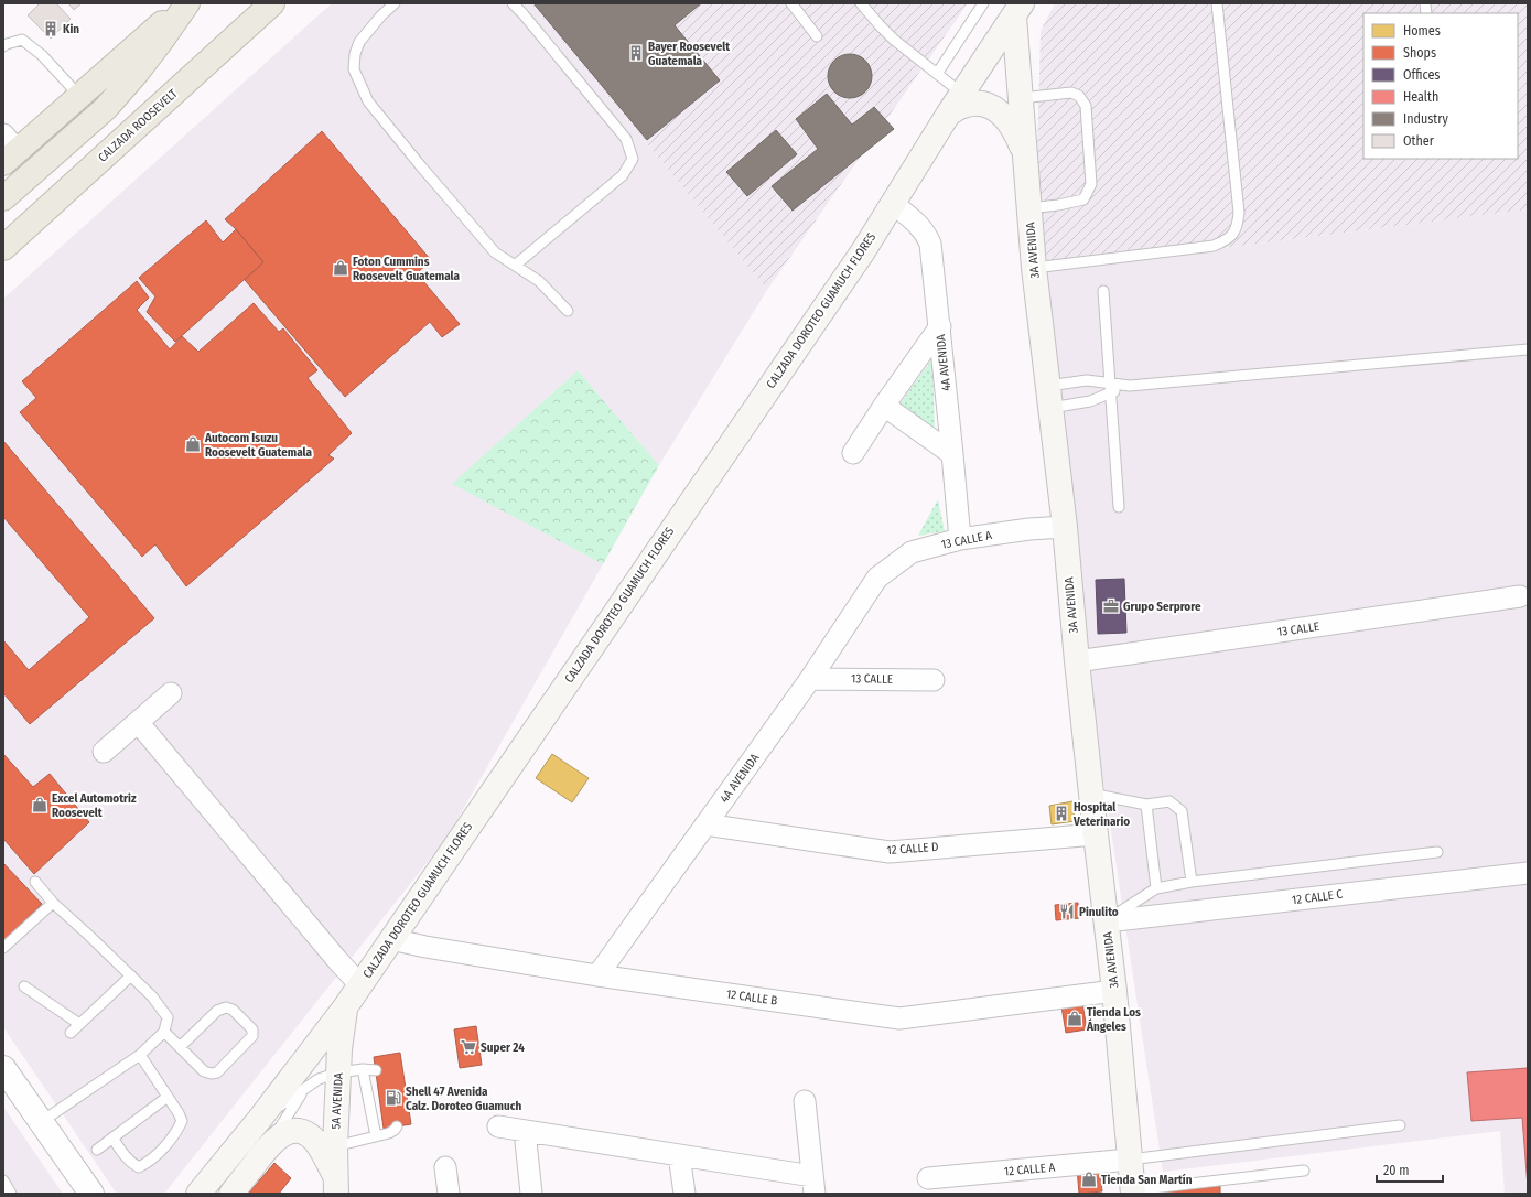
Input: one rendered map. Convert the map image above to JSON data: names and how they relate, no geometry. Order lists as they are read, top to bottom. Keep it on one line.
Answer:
{"streets":{"highway":["CALZADA ROOSEVELT"],"main road":["3A AVENIDA","CALZADA DOROTEO GUAMUCH FLORES","5A AVENIDA"],"street":["4A AVENIDA","13 CALLE A","13 CALLE","12 CALLE D","12 CALLE C","12 CALLE B","12 CALLE A"]},"crossings":[["3A AVENIDA","CALZADA DOROTEO GUAMUCH FLORES"],["3A AVENIDA","13 CALLE A"],["3A AVENIDA","13 CALLE"],["3A AVENIDA","12 CALLE D"],["3A AVENIDA","12 CALLE C"],["3A AVENIDA","12 CALLE B"],["3A AVENIDA","12 CALLE A"],["CALZADA DOROTEO GUAMUCH FLORES","4A AVENIDA"],["CALZADA DOROTEO GUAMUCH FLORES","12 CALLE B"],["CALZADA DOROTEO GUAMUCH FLORES","5A AVENIDA"],["4A AVENIDA","13 CALLE A"],["4A AVENIDA","13 CALLE"],["4A AVENIDA","12 CALLE D"],["4A AVENIDA","12 CALLE B"]],"places":{"building":["Kin","Bayer Roosevelt Guatemala","Hospital Veterinario"],"shop":["Foton Cummins Roosevelt Guatemala","Autocom Isuzu Roosevelt Guatemala","Excel Automotriz Roosevelt","Tienda Los Ángeles","Tienda San Martín"],"office":["Grupo Serprore"],"restaurant":["Pinulito"],"supermarket":["Super 24"],"fuel station":["Shell 47 Avenida Calz. Doroteo Guamuch"]},"legend":["Homes","Shops","Offices","Health","Industry","Other"],"scale_bar":"20 m"}
